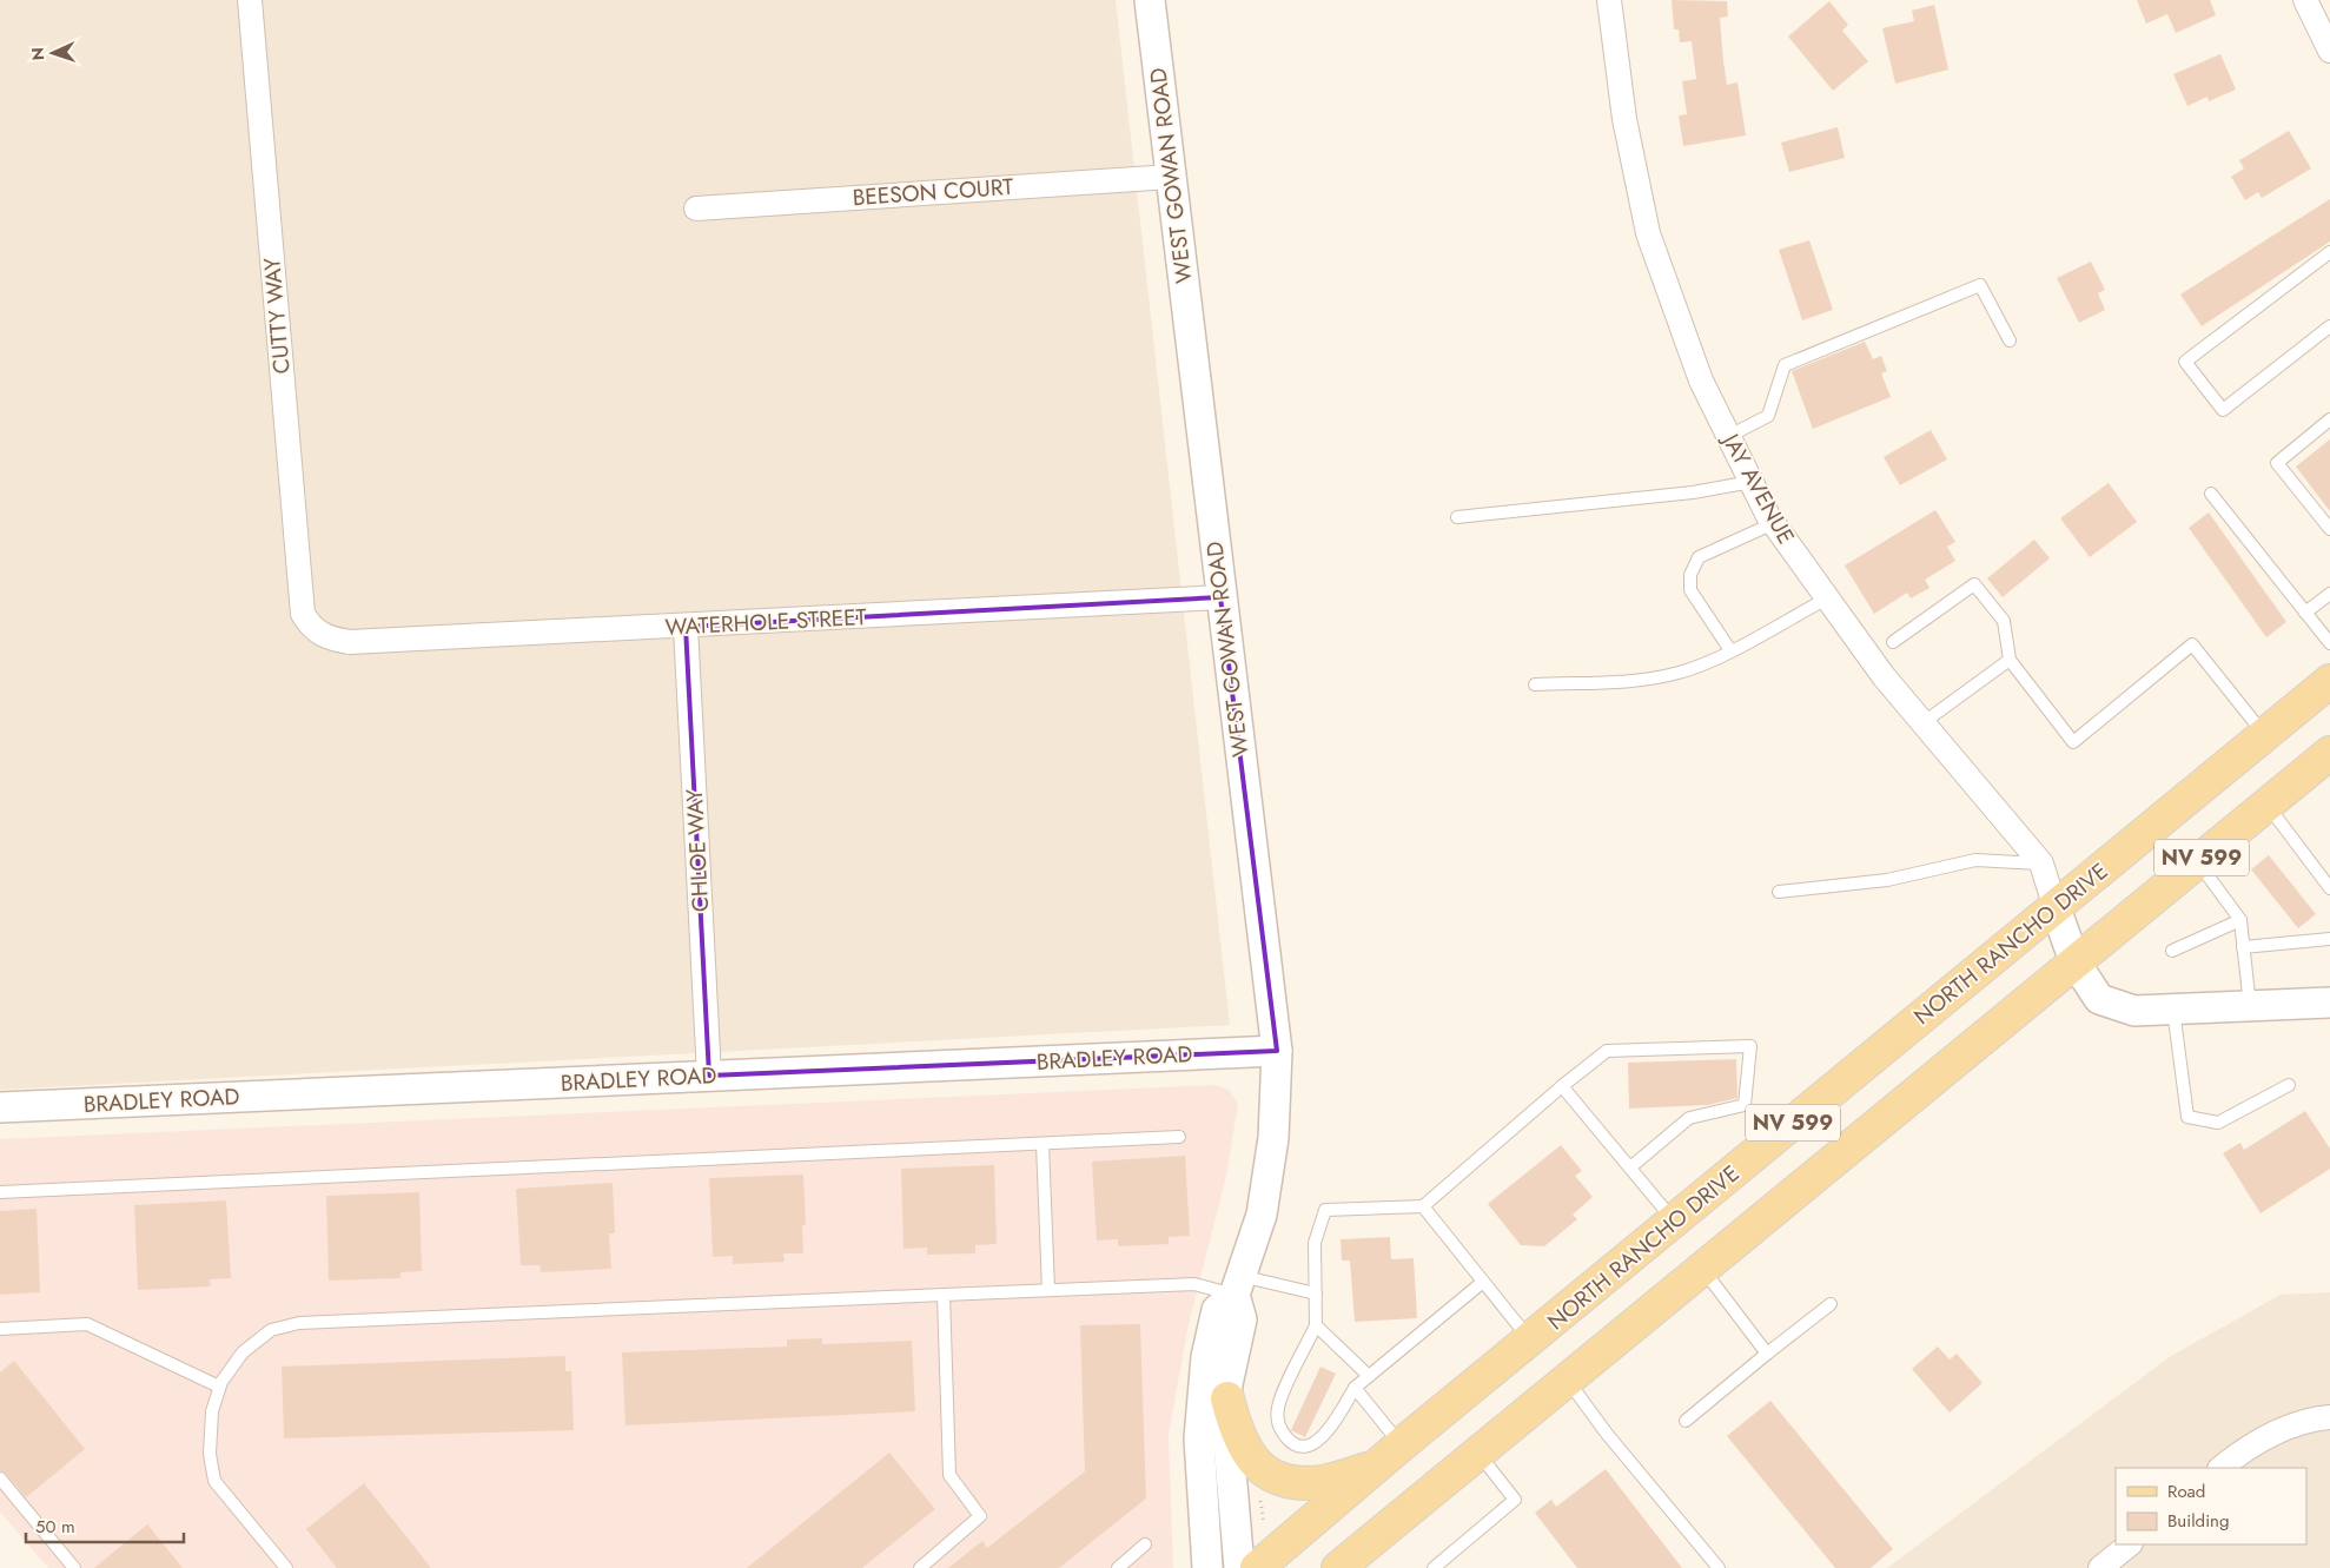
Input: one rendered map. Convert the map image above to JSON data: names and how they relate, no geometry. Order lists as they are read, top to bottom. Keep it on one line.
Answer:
{"streets":{"main road":["NV 599","NORTH RANCHO DRIVE"],"street":["WEST GOWAN ROAD","BEESON COURT","CUTTY WAY","JAY AVENUE","WATERHOLE STREET","CHLOE WAY","BRADLEY ROAD"]},"crossings":[["WEST GOWAN ROAD","BEESON COURT"],["WEST GOWAN ROAD","WATERHOLE STREET"],["WEST GOWAN ROAD","BRADLEY ROAD"],["CUTTY WAY","WATERHOLE STREET"],["JAY AVENUE","NORTH RANCHO DRIVE"],["WATERHOLE STREET","CHLOE WAY"],["CHLOE WAY","BRADLEY ROAD"]],"legend":["Road","Building"],"scale_bar":"50 m","north":"left"}
